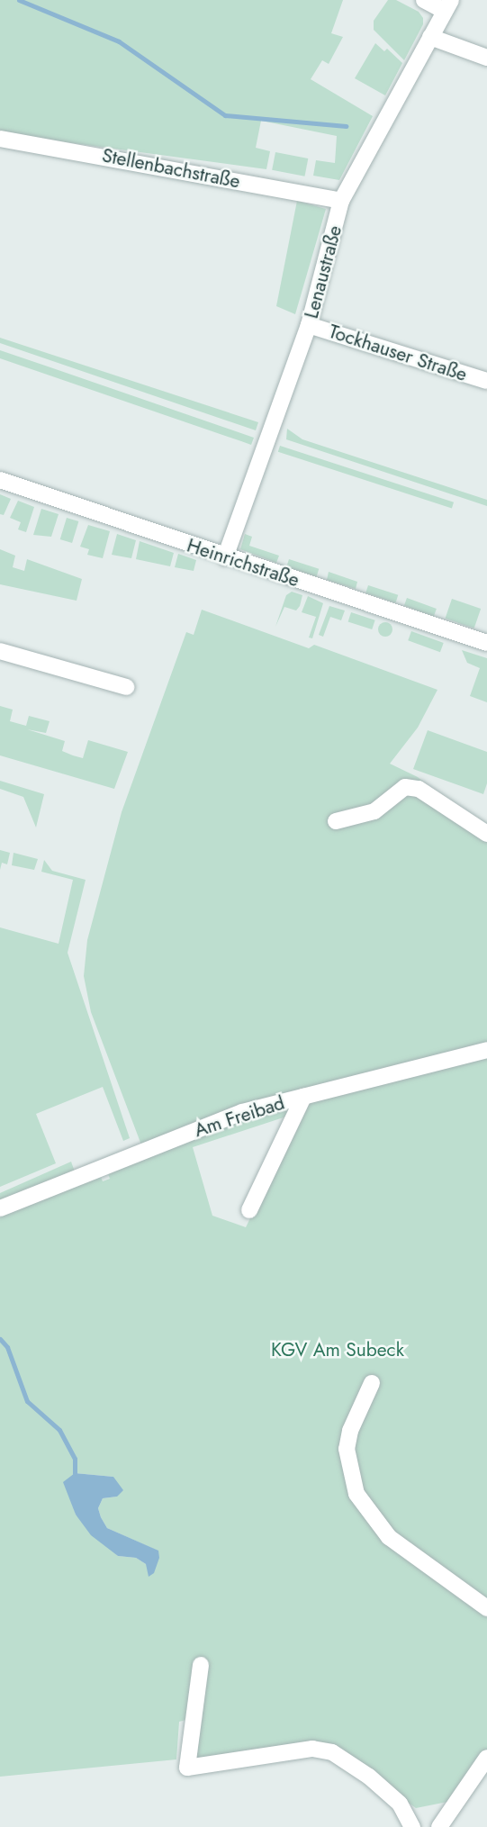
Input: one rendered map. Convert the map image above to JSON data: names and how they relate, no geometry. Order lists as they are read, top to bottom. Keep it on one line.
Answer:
{"streets":{"street":["Stellenbachstraße","Lenaustraße","Tockhauser Straße","Heinrichstraße","Am Freibad"]},"crossings":[["Stellenbachstraße","Lenaustraße"],["Lenaustraße","Tockhauser Straße"],["Lenaustraße","Heinrichstraße"]],"parks":["KGV Am Subeck"]}
